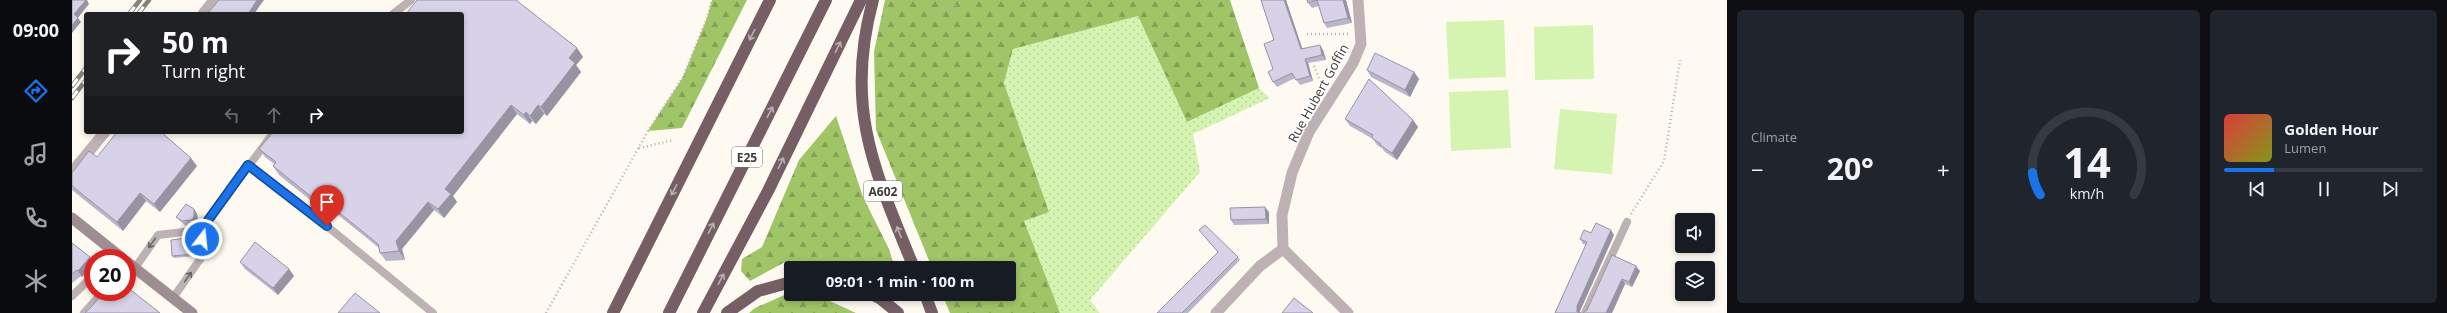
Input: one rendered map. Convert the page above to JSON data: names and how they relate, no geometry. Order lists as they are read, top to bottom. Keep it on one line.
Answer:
{"streets":{"highway":["E25","A602"],"street":["Rue Hubert Goffin"]},"page":{"tabs":"09:00","tile":"Climate","turn":["50 m","Turn right"],"song":["Golden Hour","Lumen"],"heat":["−","20°","+"],"limit":"20","trip":"09:01 · 1 min · 100 m","gauge":["14","km/h"]}}
